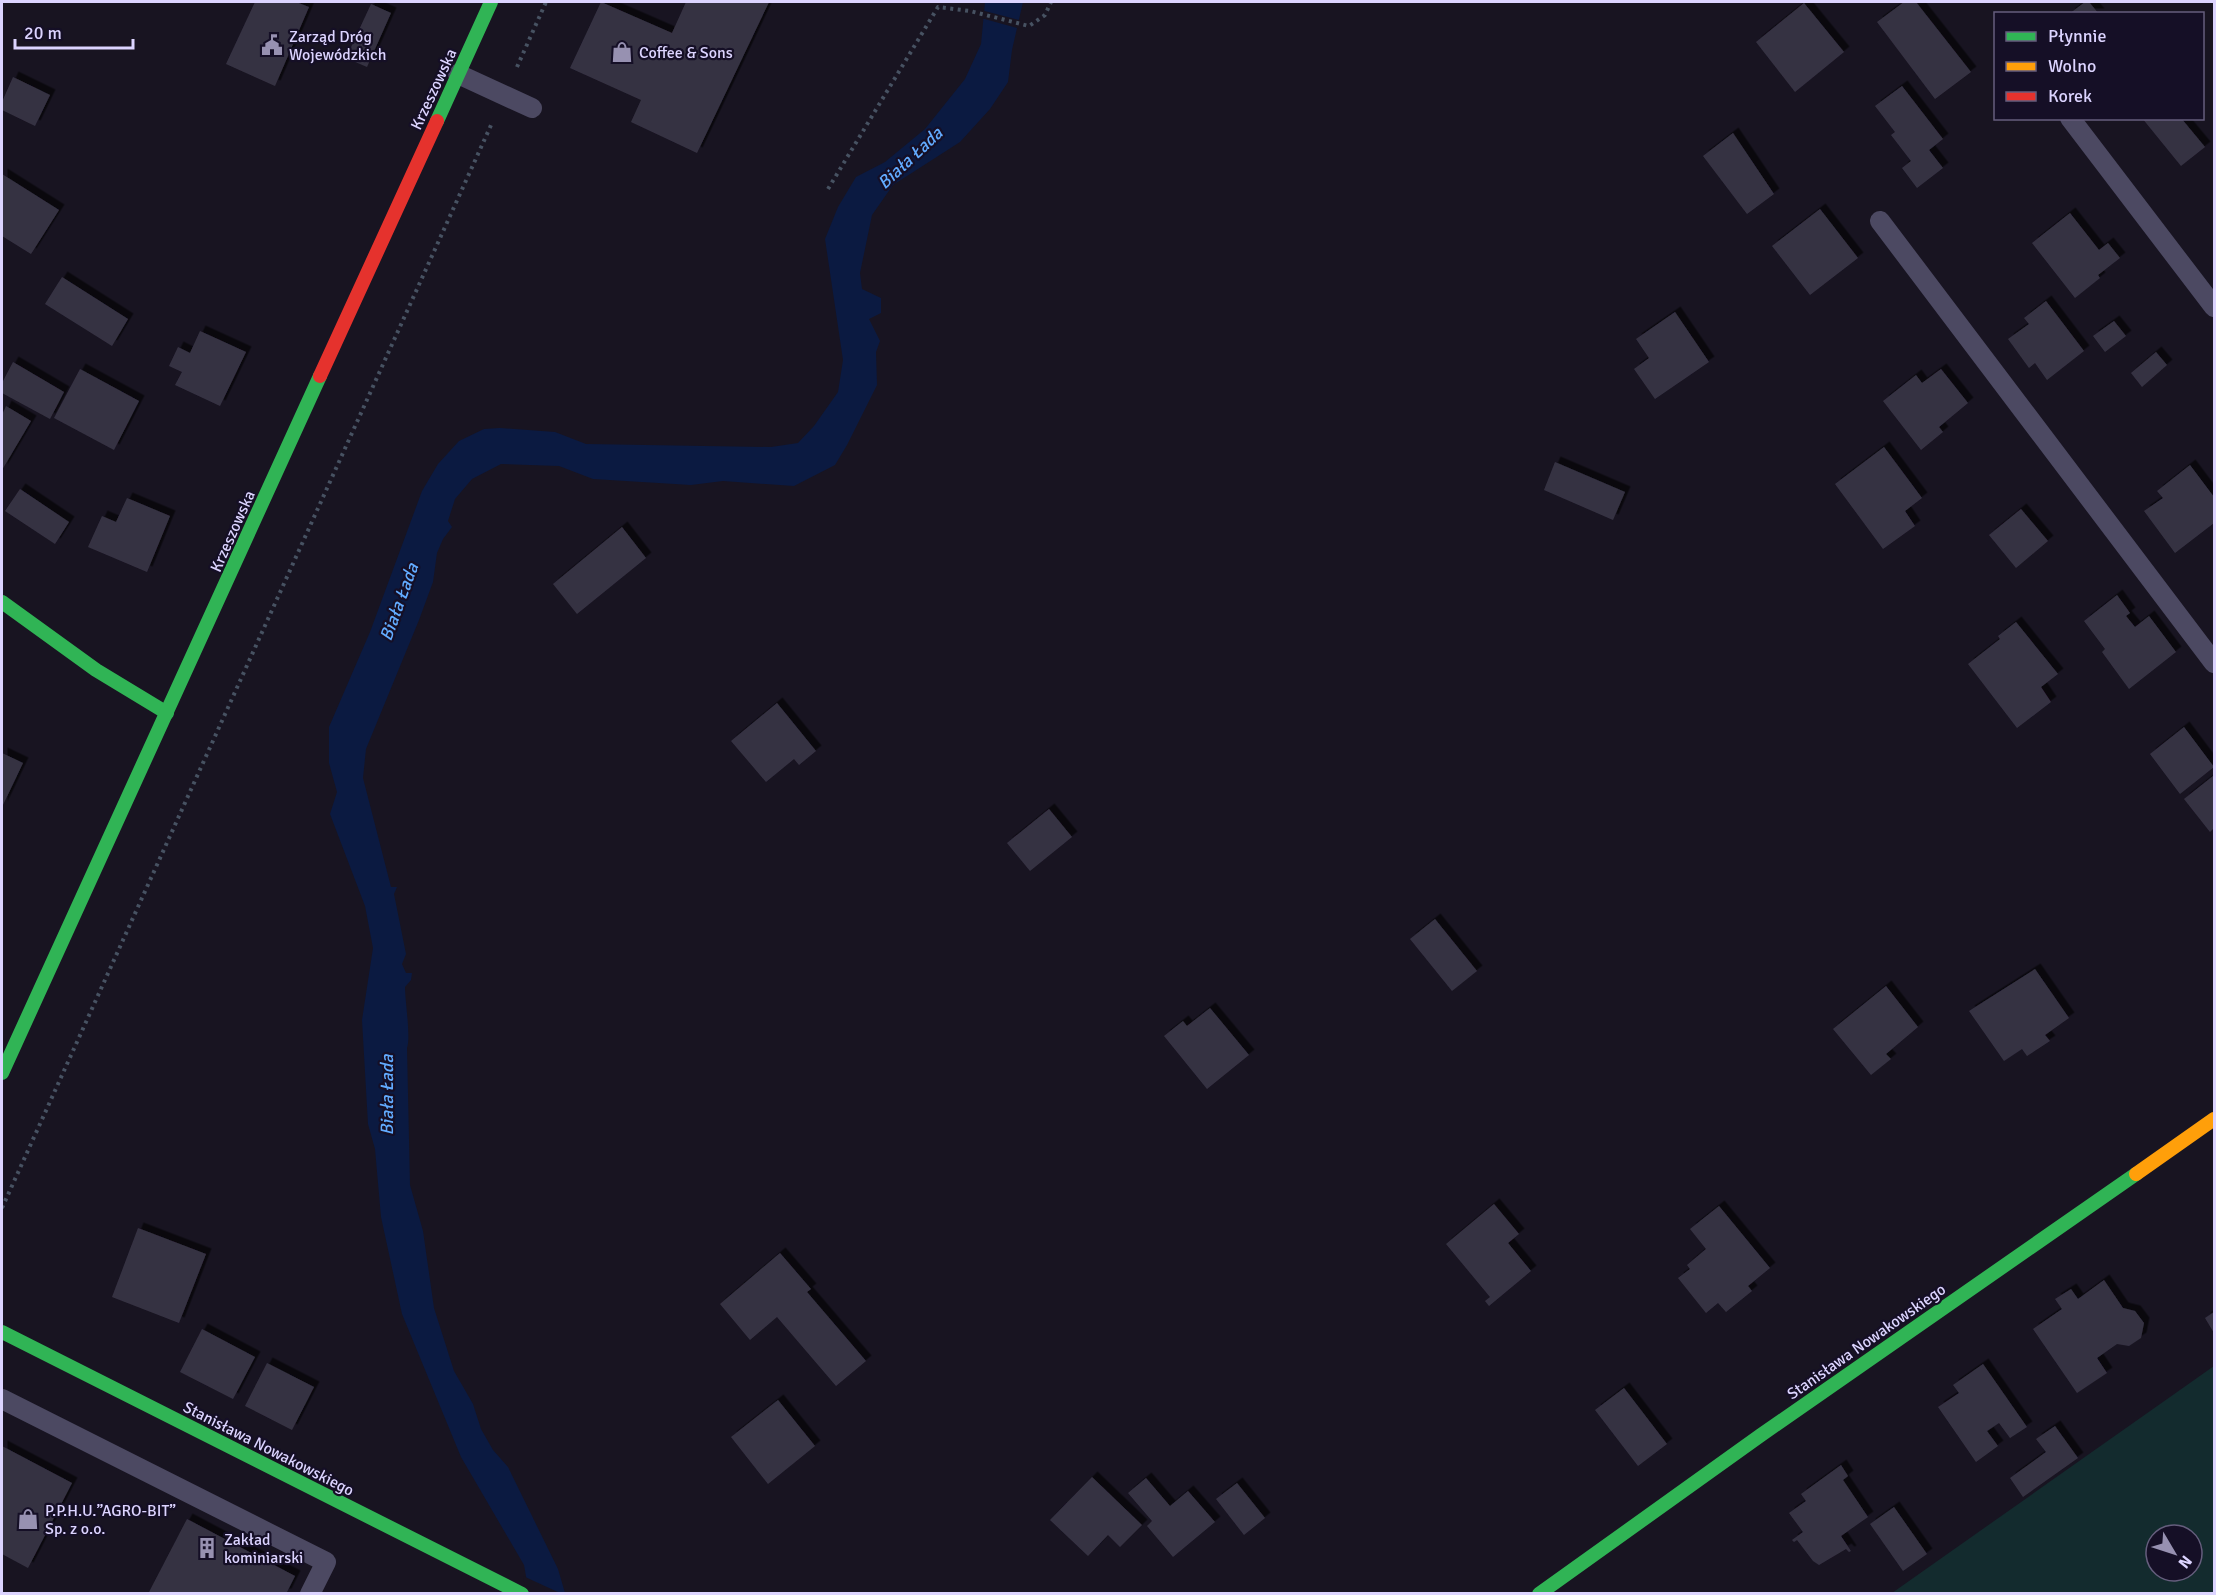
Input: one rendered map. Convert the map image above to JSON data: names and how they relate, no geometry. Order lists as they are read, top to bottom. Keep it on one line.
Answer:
{"streets":{"street":["Krzeszowska","Stanisława Nowakowskiego"]},"water":["Biała Łada"],"places":{"public building":["Zarząd Dróg Wojewódzkich"],"shop":["Coffee & Sons","P.P.H.U.”AGRO-BIT” Sp. z o.o."],"building":["Zakład kominiarski"]},"legend":["Płynnie","Wolno","Korek"],"scale_bar":"20 m","north":"bottom right"}
